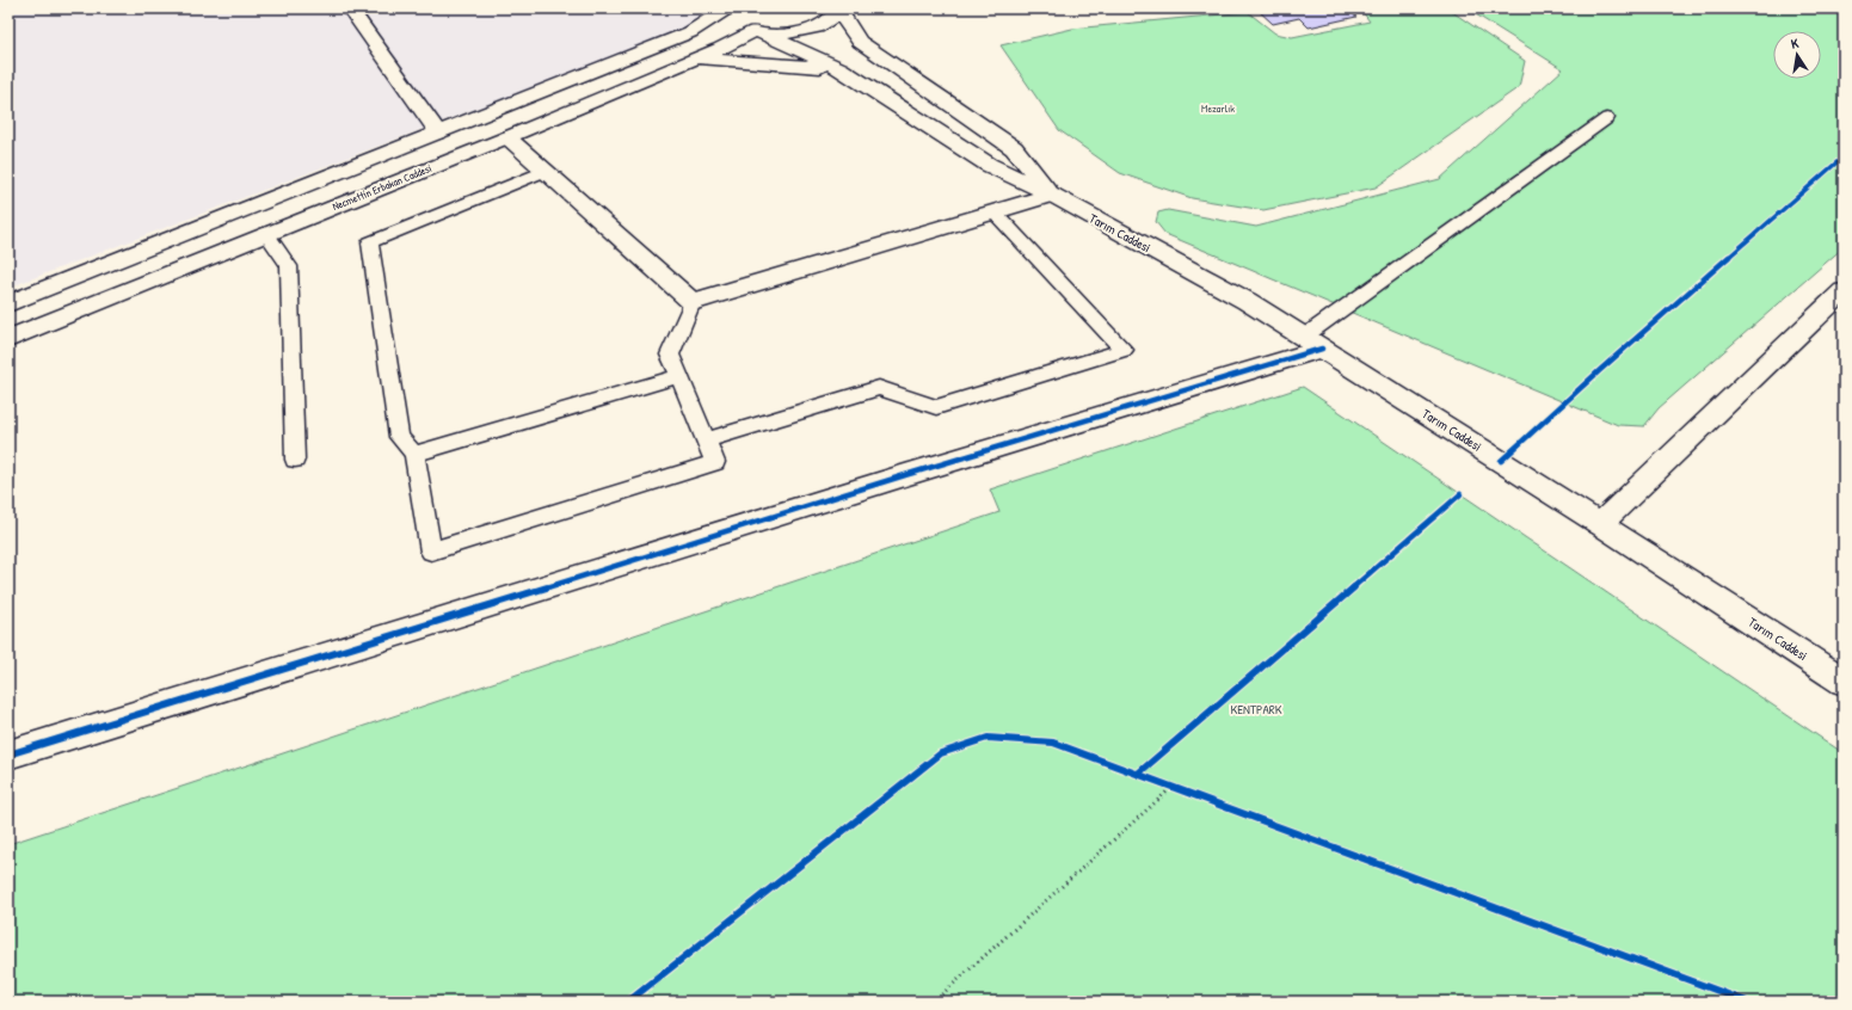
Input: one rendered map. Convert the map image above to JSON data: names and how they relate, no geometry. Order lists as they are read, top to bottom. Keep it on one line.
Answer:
{"streets":{"street":["Necmettin Erbakan Caddesi","Tarım Caddesi"]},"crossings":[["Necmettin Erbakan Caddesi","Tarım Caddesi"]],"parks":["Mezarlık","KENTPARK"],"north":"top"}
